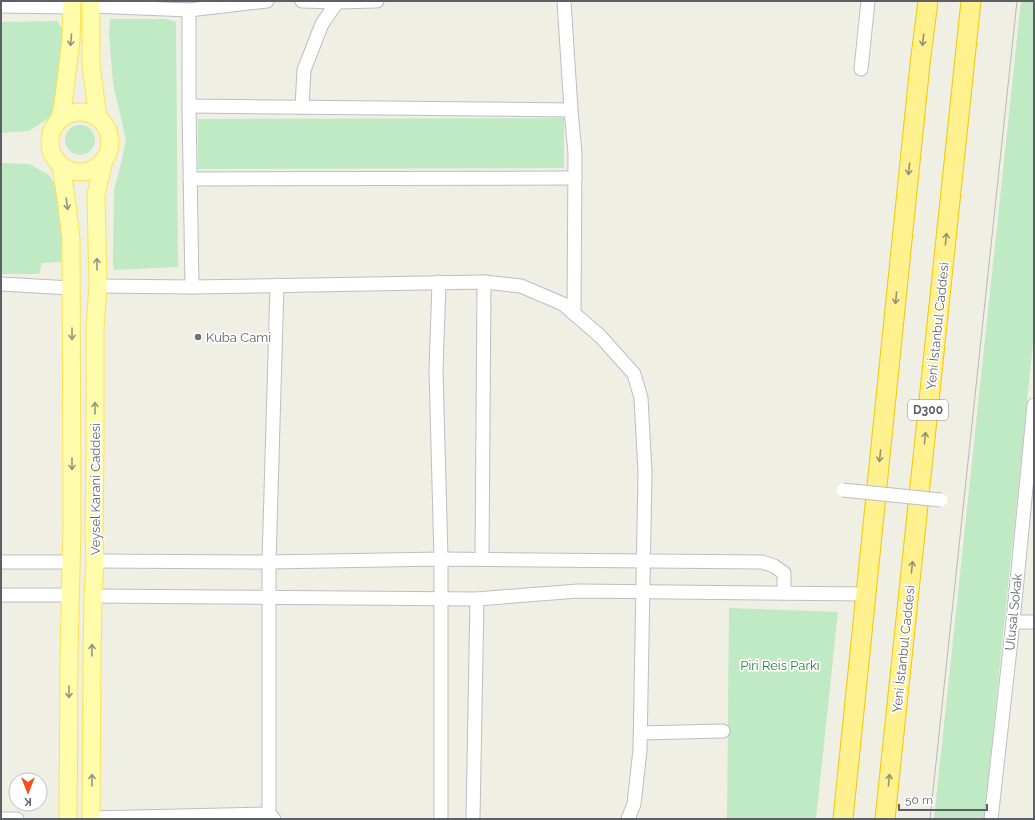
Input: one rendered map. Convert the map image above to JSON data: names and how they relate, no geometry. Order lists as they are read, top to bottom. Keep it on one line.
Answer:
{"streets":{"highway":["Yeni İstanbul Caddesi","D300"],"main road":["Veysel Karani Caddesi"],"street":["Ulusal Sokak"]},"parks":["Piri Reis Parkı"],"places":["Kuba Cami"],"scale_bar":"50 m","north":"bottom"}
